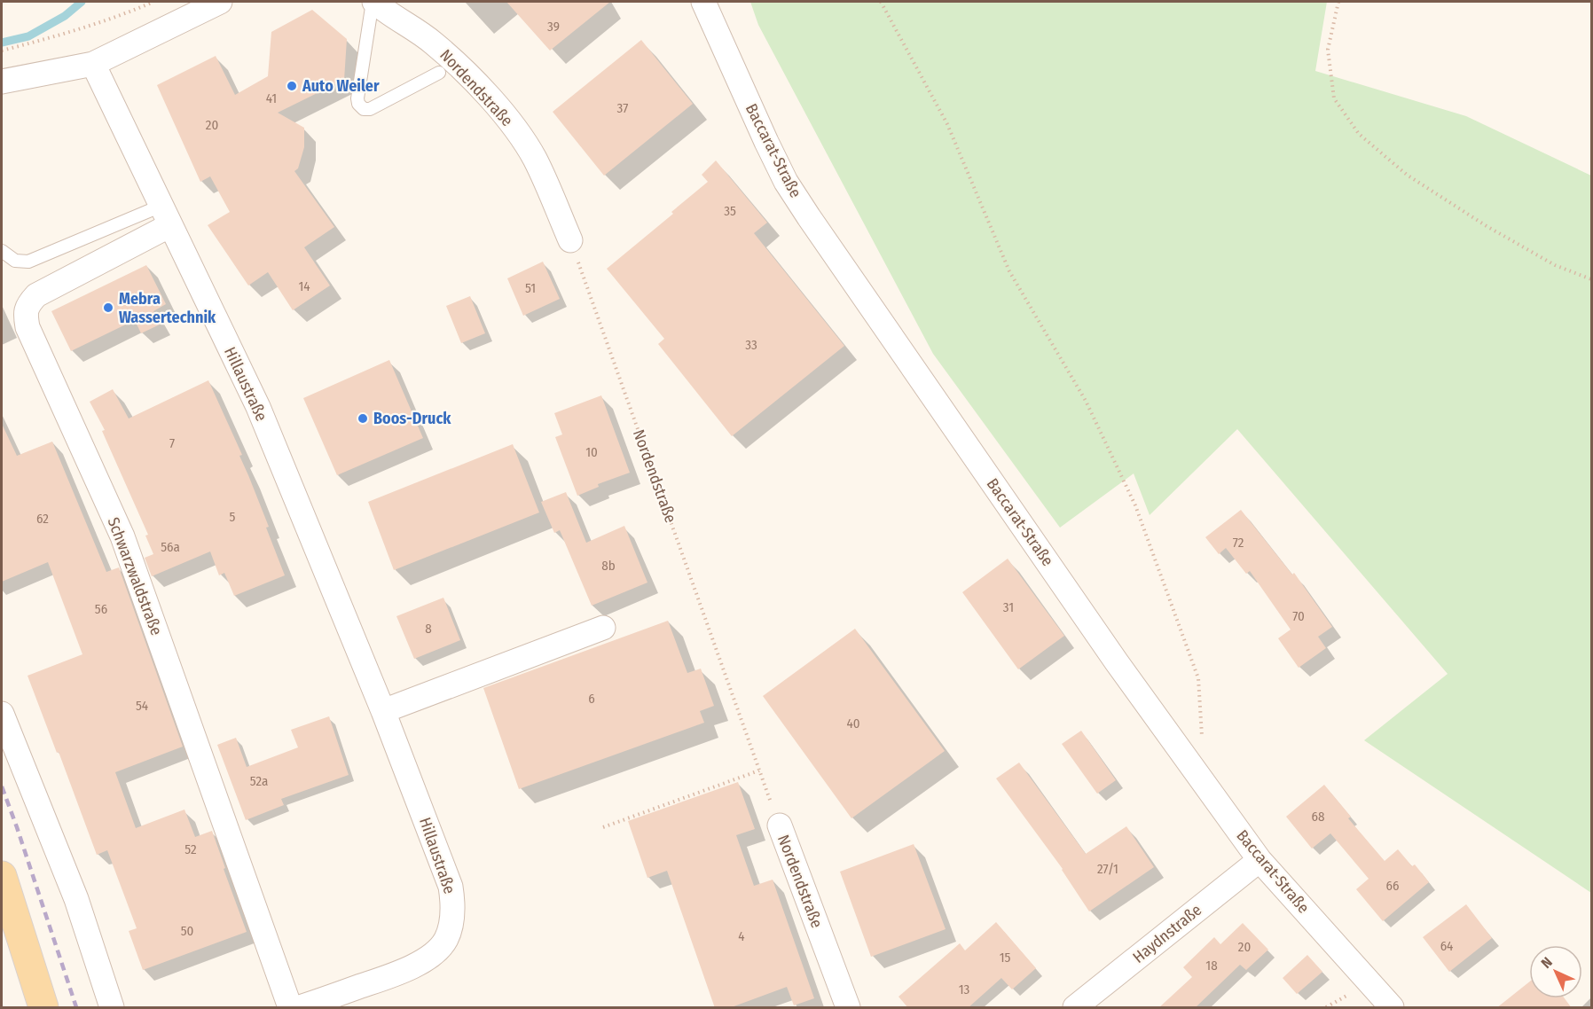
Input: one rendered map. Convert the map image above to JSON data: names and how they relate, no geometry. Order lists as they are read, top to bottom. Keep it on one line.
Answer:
{"streets":{"street":["Nordendstraße","Baccarat-Straße","Hillaustraße","Schwarzwaldstraße","Haydnstraße"]},"crossings":[["Baccarat-Straße","Haydnstraße"],["Hillaustraße","Schwarzwaldstraße"]],"places":["Auto Weiler","Mebra Wassertechnik","Boos-Druck"],"house_numbers":["39","41","37","20","35","14","51","33","7","10","5","62","72","56a","8b","31","56","70","8","6","54","40","52a","68","52","27/1","66","50","4","64","20","15","18","13"],"north":"top left"}
